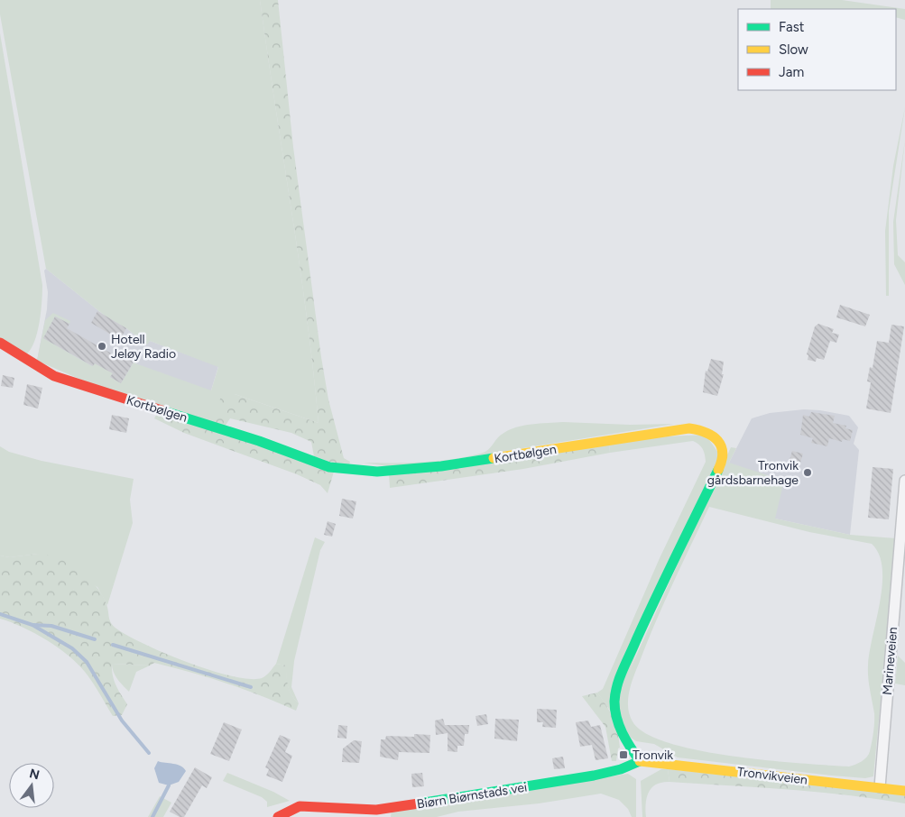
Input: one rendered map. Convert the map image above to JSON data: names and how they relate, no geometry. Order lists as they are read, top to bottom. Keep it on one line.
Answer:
{"streets":{"street":["Kortbølgen","Marineveien","Tronvikveien","Biørn Biørnstads vei"]},"crossings":[["Kortbølgen","Tronvikveien"],["Kortbølgen","Biørn Biørnstads vei"],["Marineveien","Tronvikveien"],["Tronvikveien","Biørn Biørnstads vei"]],"places":{"other":["Hotell Jeløy Radio","Tronvik gårdsbarnehage"],"transit":["Tronvik"]},"legend":["Fast","Slow","Jam"],"north":"top"}
